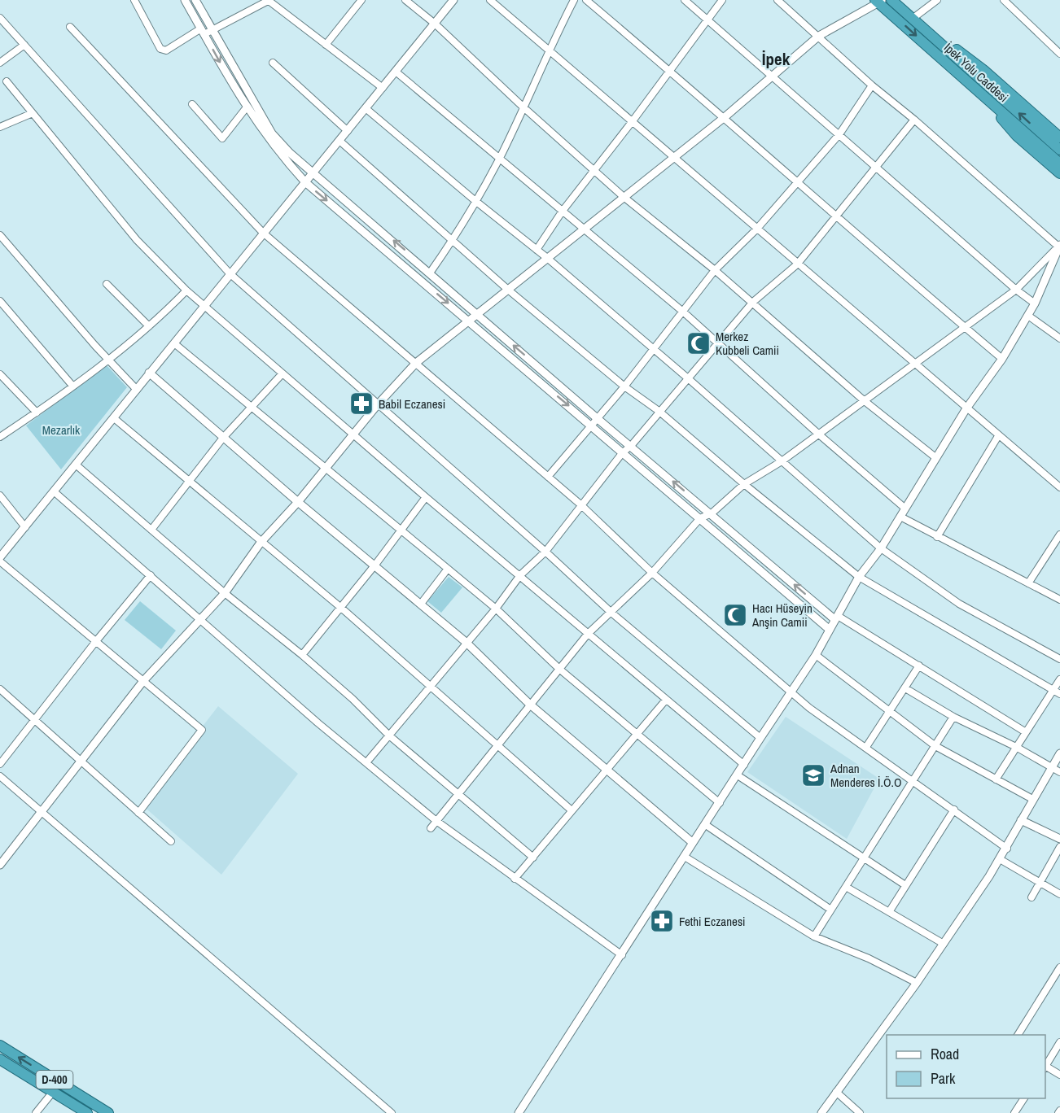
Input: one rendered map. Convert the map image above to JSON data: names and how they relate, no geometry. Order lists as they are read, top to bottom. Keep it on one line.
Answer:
{"streets":{"highway":["İpek Yolu Caddesi","D-400"]},"districts":["İpek"],"parks":["Mezarlık"],"places":{"mosque":["Merkez Kubbeli Camii","Hacı Hüseyin Anşin Camii"],"pharmacy":["Babil Eczanesi","Fethi Eczanesi"],"school or university":["Adnan Menderes İ.Ö.O"]},"legend":["Road","Park"]}
